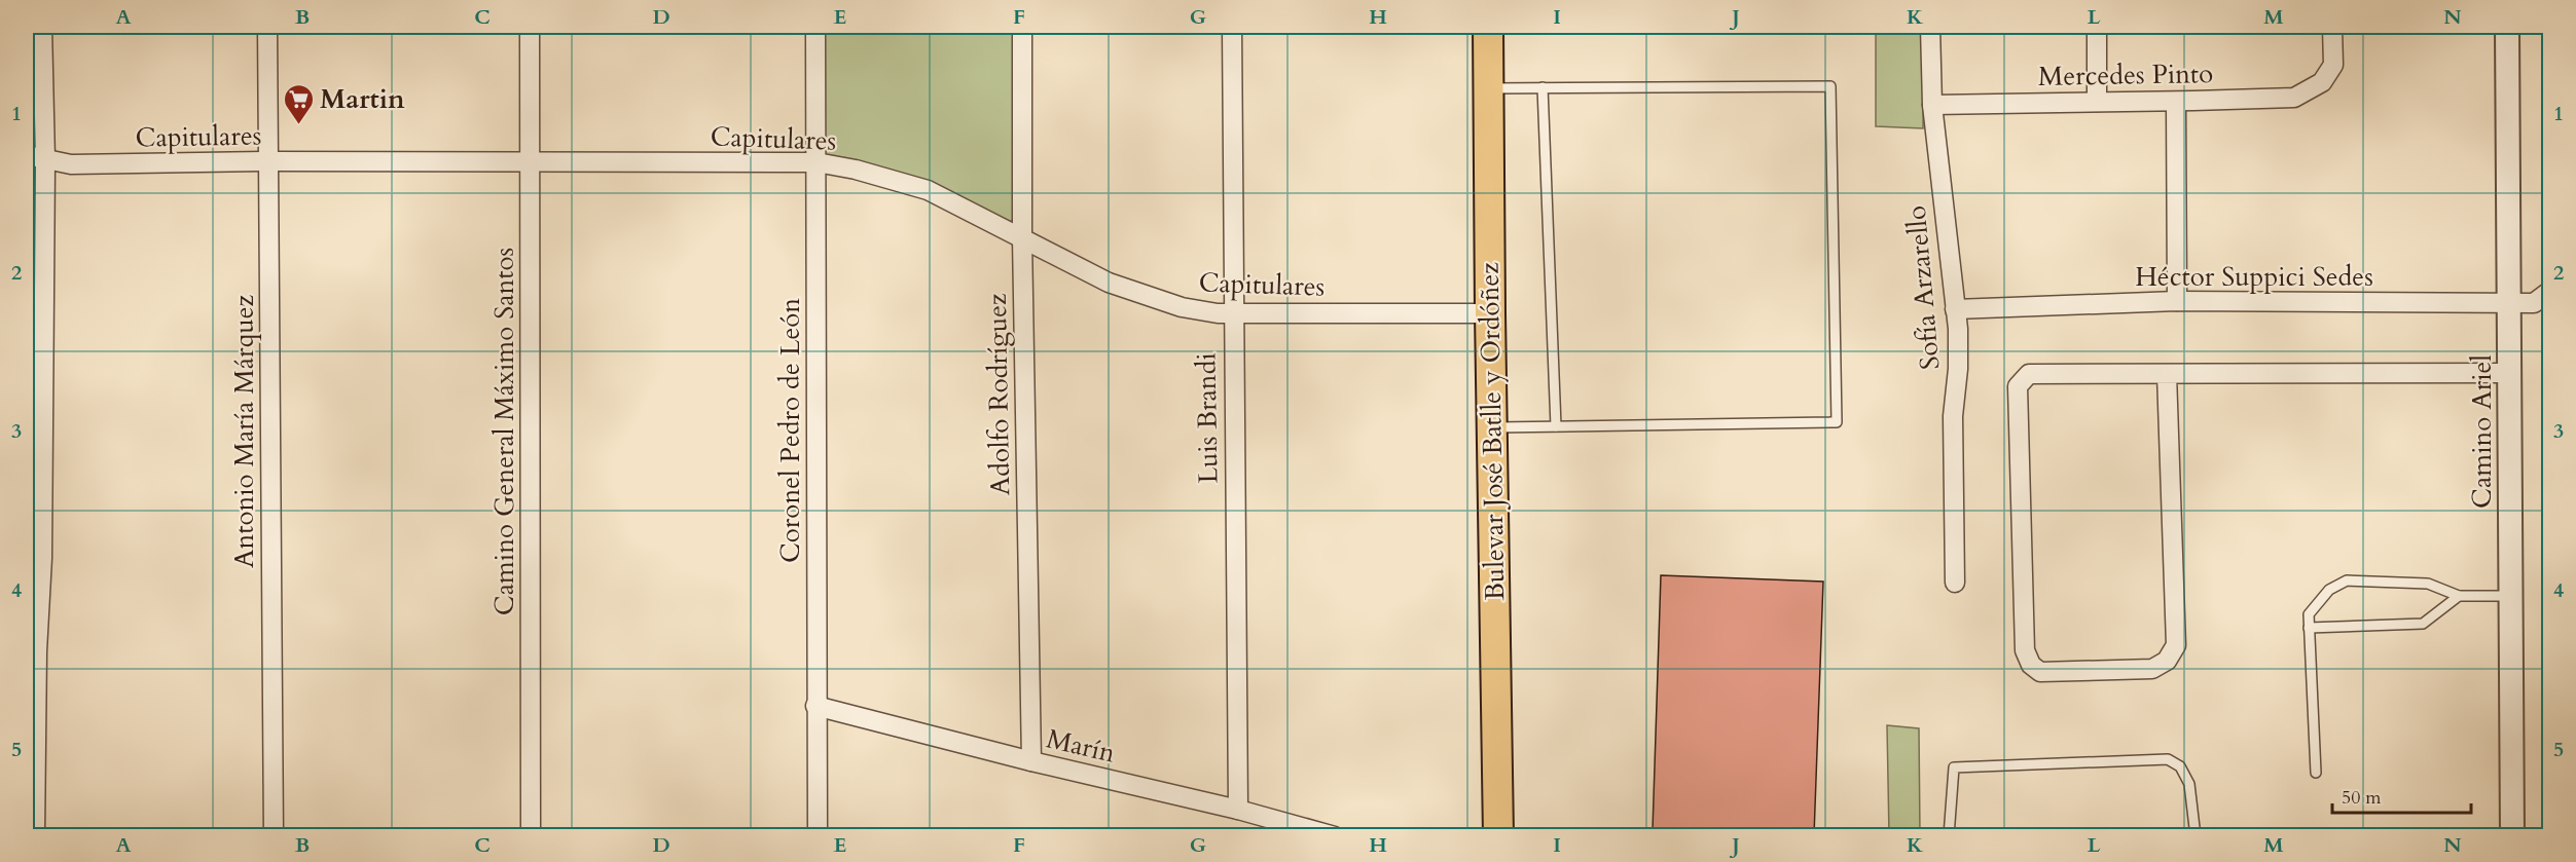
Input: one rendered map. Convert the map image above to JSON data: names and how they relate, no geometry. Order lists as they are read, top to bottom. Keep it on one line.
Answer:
{"streets":{"main road":["Bulevar José Batlle y Ordóñez"],"street":["Mercedes Pinto","Capitulares","Héctor Suppici Sedes","Sofía Arzarello","Adolfo Rodríguez","Luis Brandi","Coronel Pedro de León","Antonio María Márquez","Camino General Máximo Santos","Camino Ariel","Marín"]},"crossings":[["Mercedes Pinto","Sofía Arzarello"],["Capitulares","Adolfo Rodríguez"],["Capitulares","Luis Brandi"],["Capitulares","Coronel Pedro de León"],["Capitulares","Antonio María Márquez"],["Capitulares","Camino General Máximo Santos"],["Capitulares","Bulevar José Batlle y Ordóñez"],["Héctor Suppici Sedes","Sofía Arzarello"],["Héctor Suppici Sedes","Camino Ariel"],["Adolfo Rodríguez","Marín"],["Luis Brandi","Marín"],["Coronel Pedro de León","Marín"]],"places":{"supermarket":["Martin"]},"scale_bar":"50 m","grid":{"columns":["A","B","C","D","E","F","G","H","I","J","K","L","M","N"],"rows":["1","2","3","4","5"]}}
